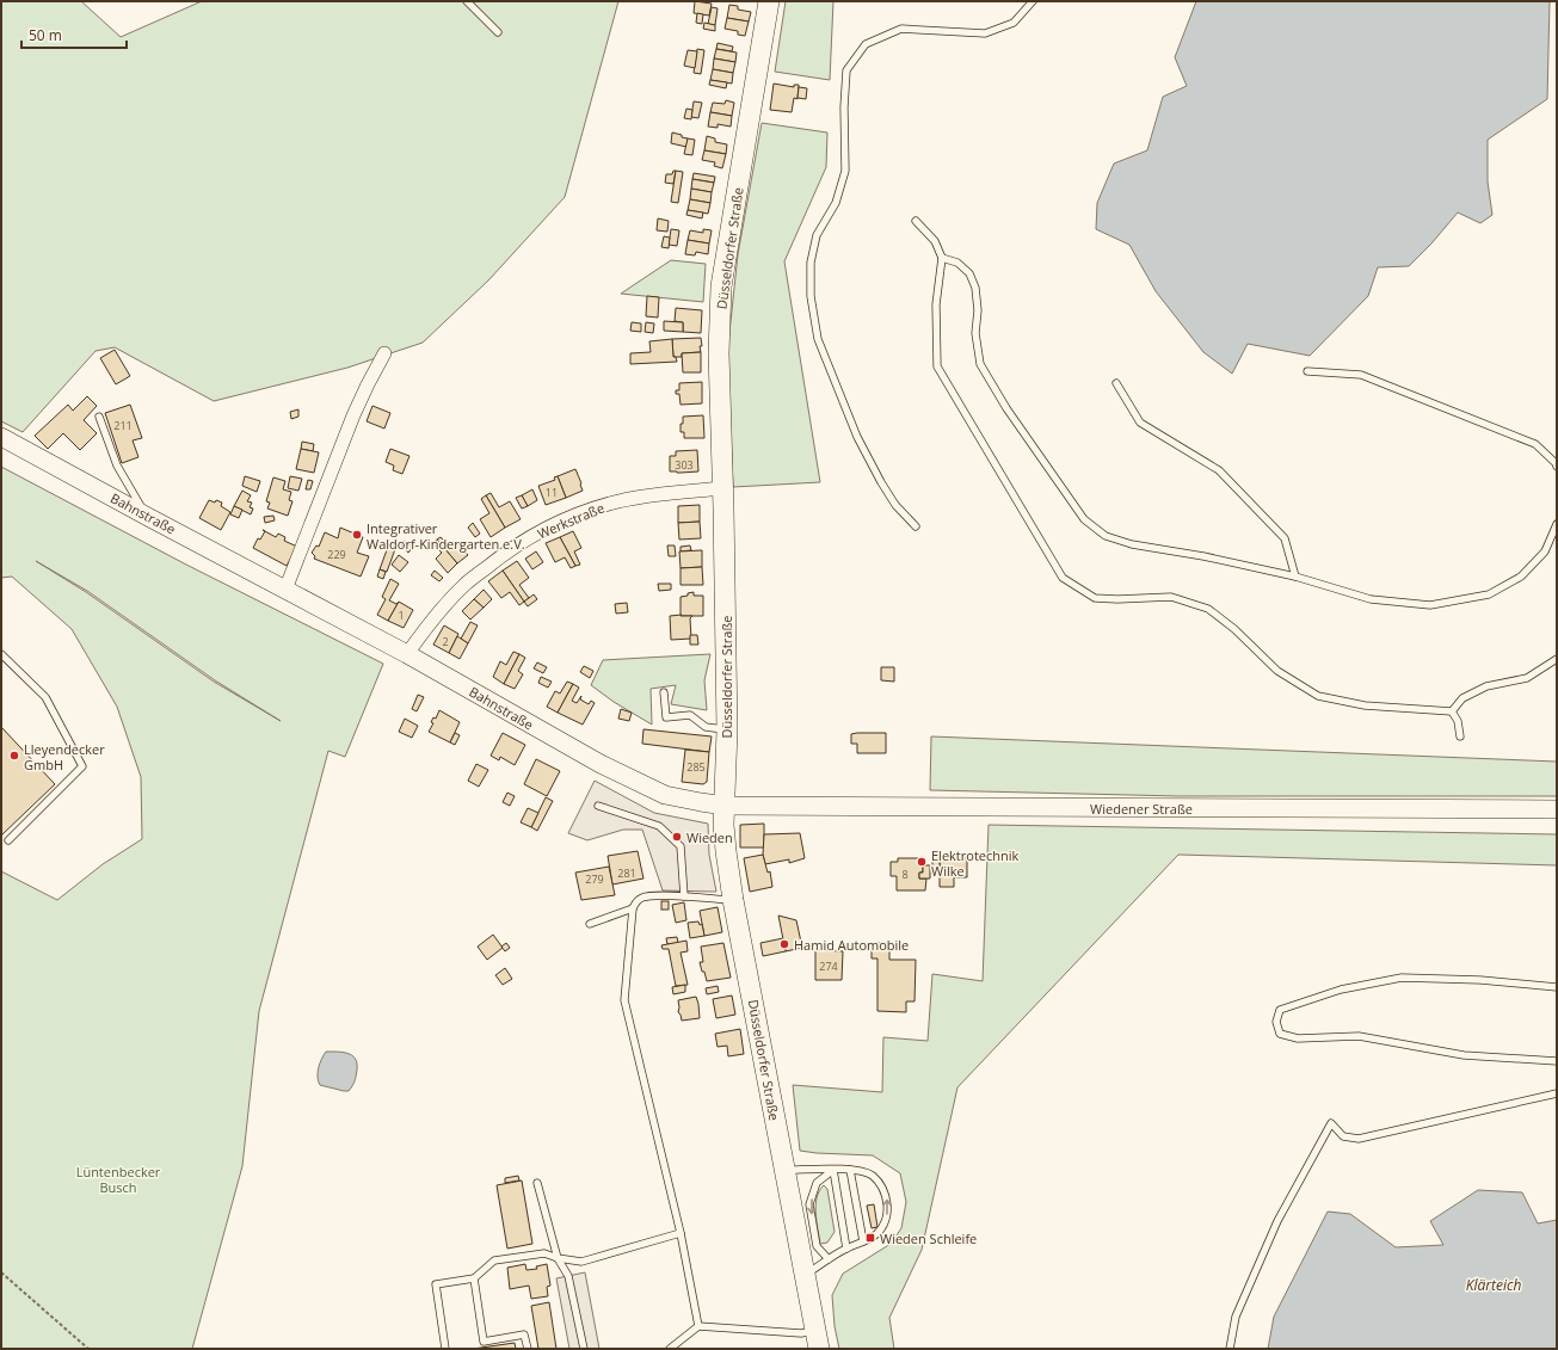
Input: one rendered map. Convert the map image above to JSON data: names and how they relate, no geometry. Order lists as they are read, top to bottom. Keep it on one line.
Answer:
{"streets":{"main road":["Düsseldorfer Straße","Bahnstraße","Wiedener Straße"],"street":["Werkstraße"]},"crossings":[["Düsseldorfer Straße","Bahnstraße"],["Düsseldorfer Straße","Werkstraße"],["Düsseldorfer Straße","Wiedener Straße"],["Bahnstraße","Werkstraße"],["Bahnstraße","Wiedener Straße"]],"water":["Klärteich"],"parks":["Lüntenbecker Busch"],"places":{"other":["Integrativer Waldorf-Kindergarten e.V.","Lleyendecker GmbH","Wieden","Elektrotechnik Wilke","Hamid Automobile"],"transit":["Wieden Schleife"]},"house_numbers":["211","303","11","229","1","2","285","281","8","279","274"],"scale_bar":"50 m"}
